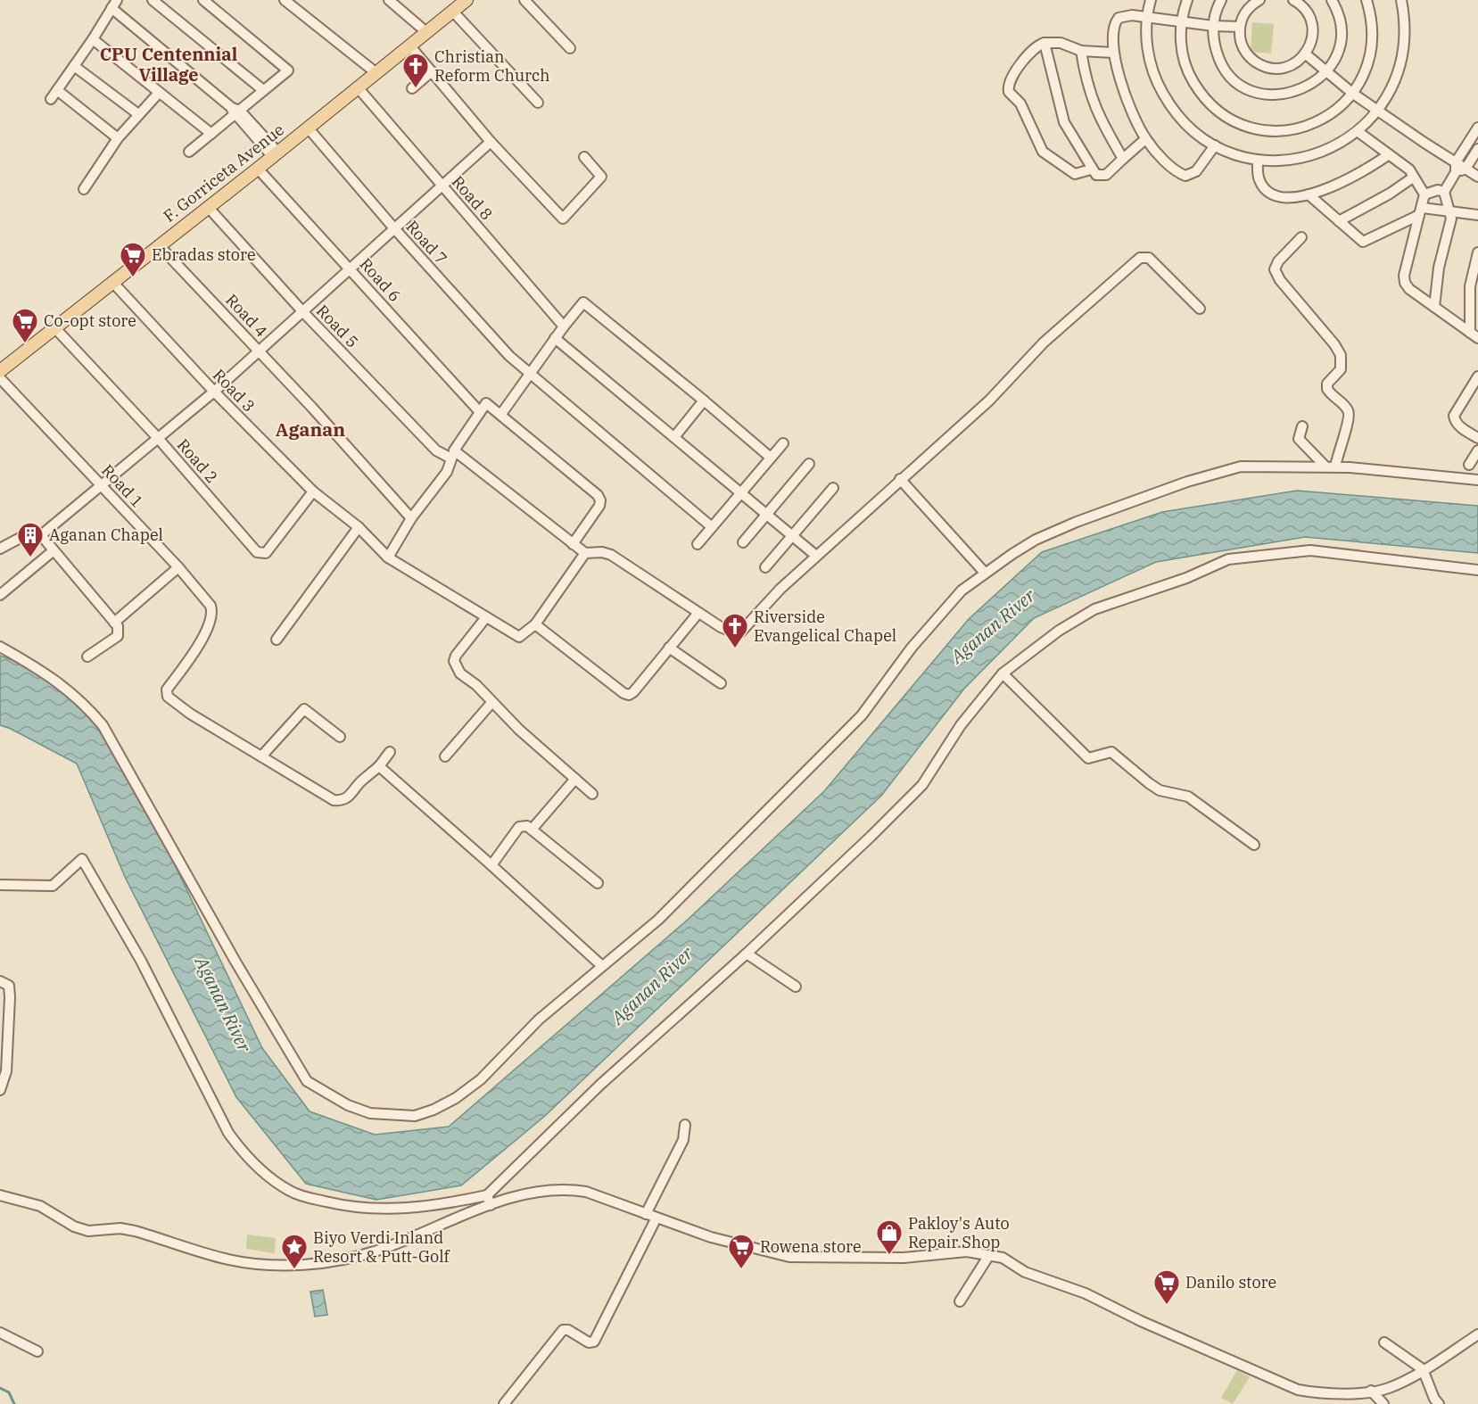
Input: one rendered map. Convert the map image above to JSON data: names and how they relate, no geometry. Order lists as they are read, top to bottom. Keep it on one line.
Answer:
{"streets":{"main road":["F. Gorriceta Avenue"],"street":["Road 8","Road 7","Road 6","Road 4","Road 5","Road 3","Road 2","Road 1"]},"crossings":[["F. Gorriceta Avenue","Road 8"],["F. Gorriceta Avenue","Road 7"],["F. Gorriceta Avenue","Road 6"],["F. Gorriceta Avenue","Road 4"],["F. Gorriceta Avenue","Road 5"],["F. Gorriceta Avenue","Road 3"],["F. Gorriceta Avenue","Road 2"],["Road 3","Road 2"]],"districts":["CPU Centennial Village","Aganan"],"water":["Aganan River"],"places":{"church":["Christian Reform Church","Riverside Evangelical Chapel"],"supermarket":["Ebradas store","Co-opt store","Rowena store","Danilo store"],"building":["Aganan Chapel"],"shop":["Pakloy's Auto Repair Shop"],"place":["Biyo Verdi Inland Resort & Putt-Golf"]}}
